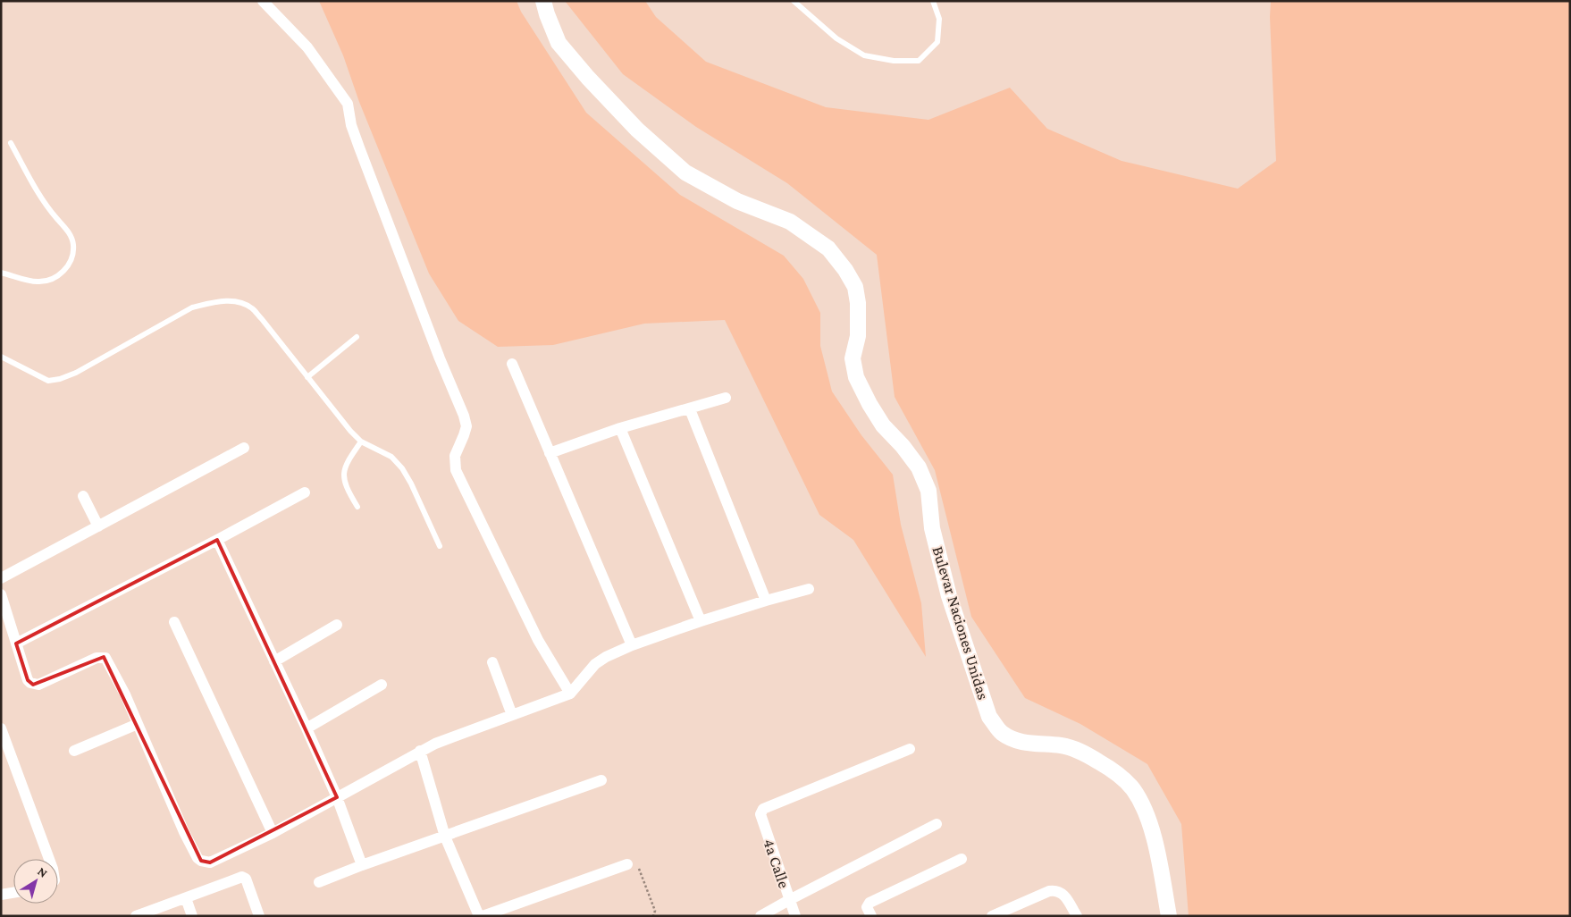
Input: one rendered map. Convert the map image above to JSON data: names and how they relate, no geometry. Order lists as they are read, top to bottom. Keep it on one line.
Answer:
{"streets":{"main road":["Bulevar Naciones Unidas"],"street":["4a Calle"]},"north":"top right"}
